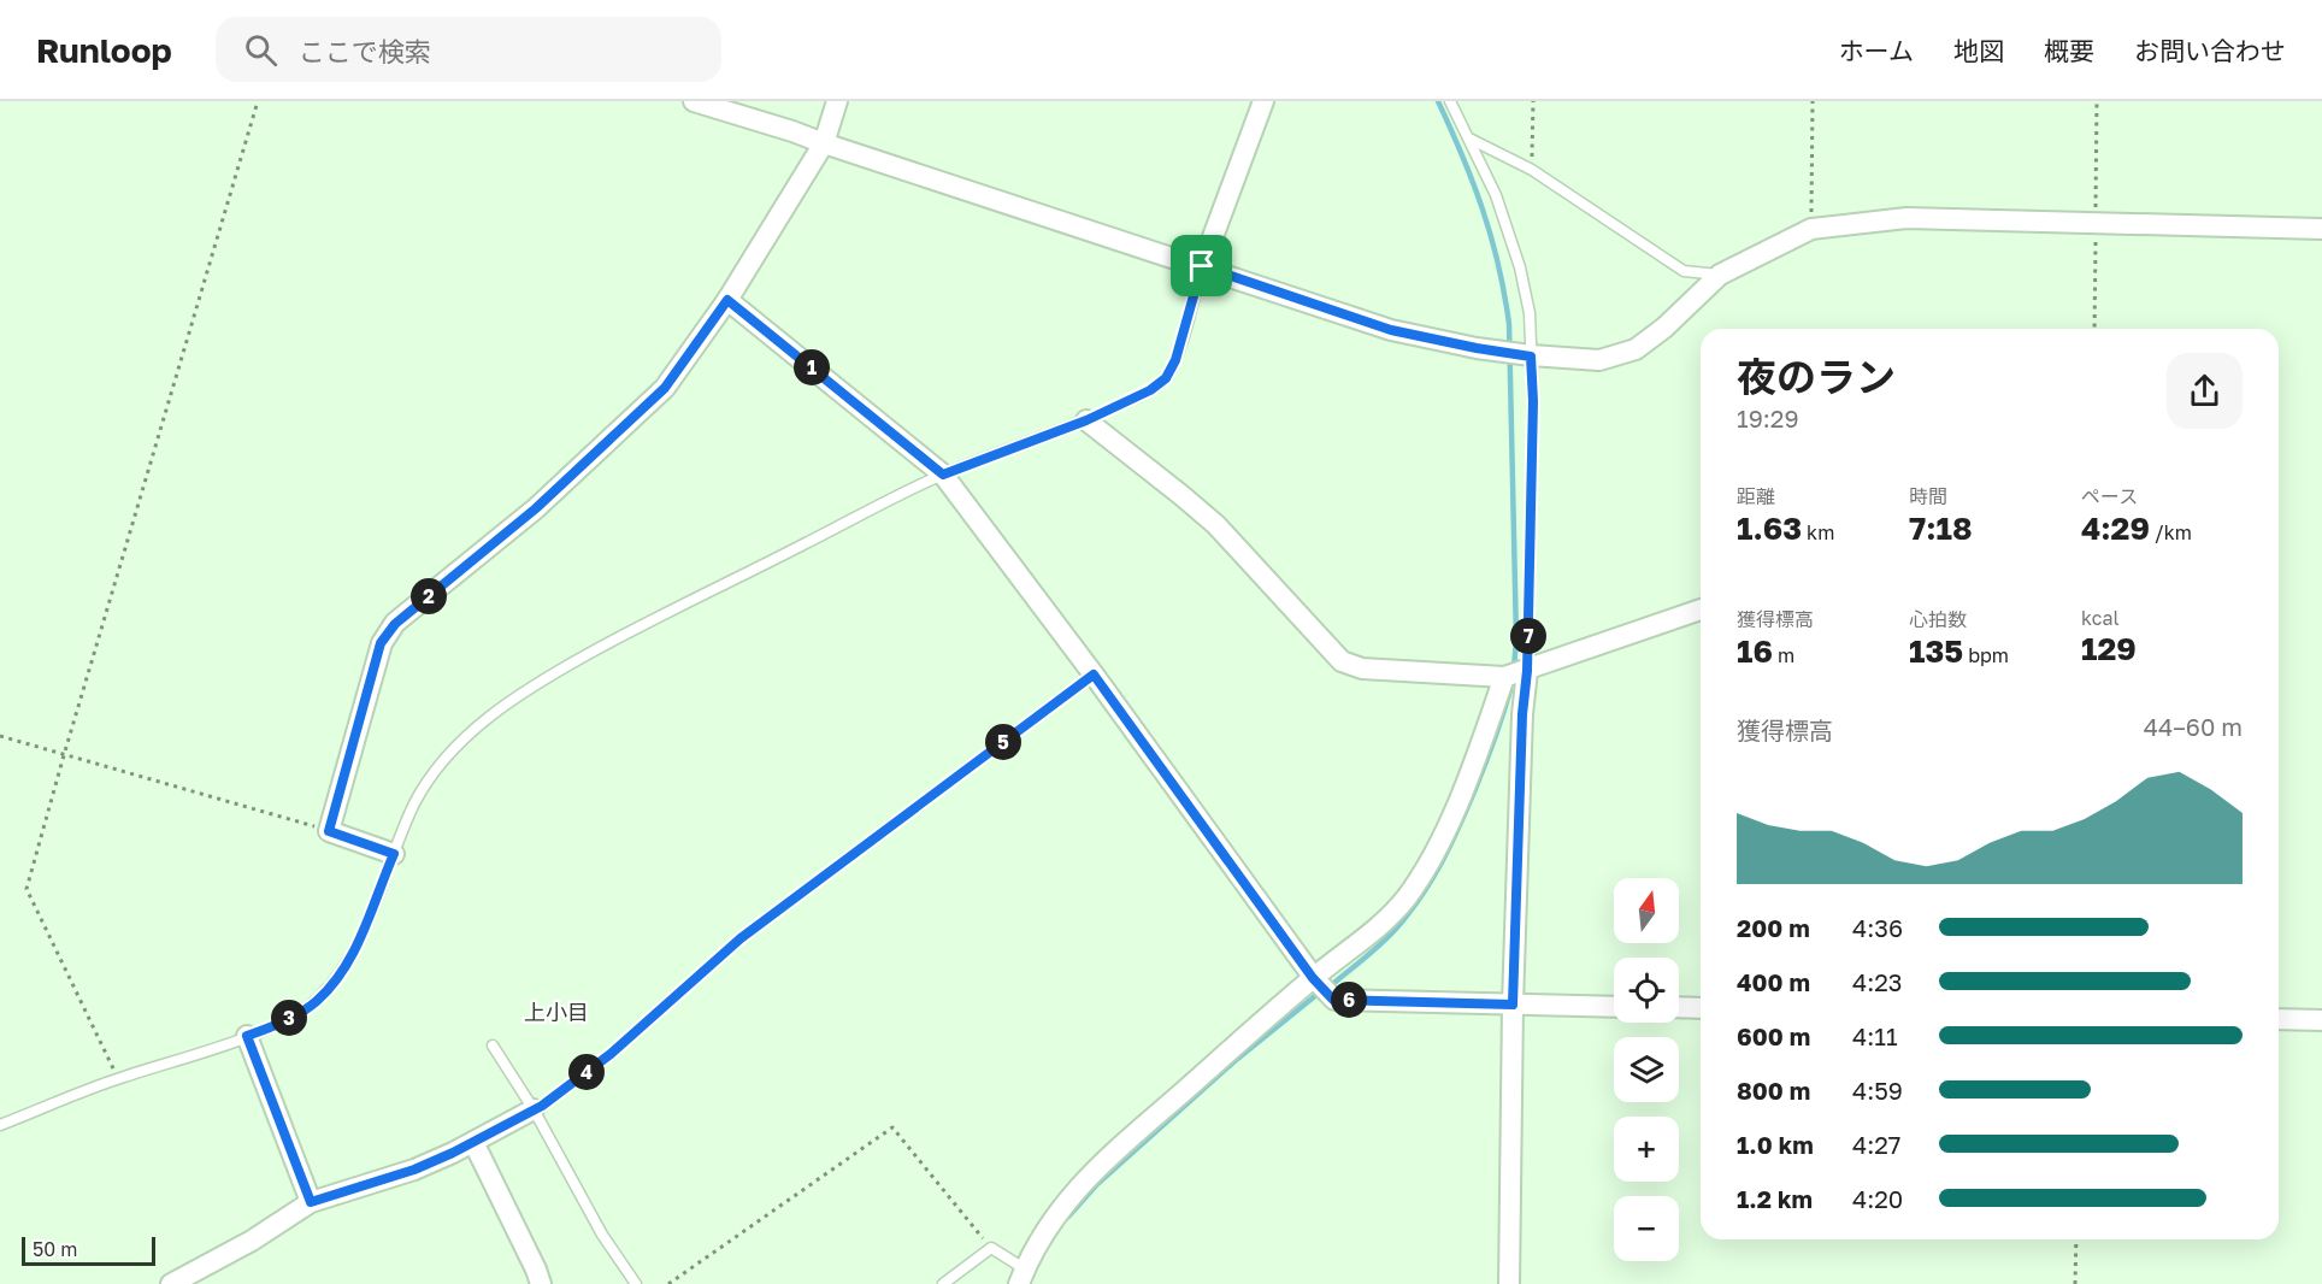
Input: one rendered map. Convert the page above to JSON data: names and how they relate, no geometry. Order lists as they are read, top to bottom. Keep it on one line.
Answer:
{"districts":["上小目"],"scale_bar":"50 m","north":"top","page":{"header":"Runloop","search":"ここで検索","nav":["ホーム","地図","概要","お問い合わせ"],"heading":["夜のラン","19:29"],"pins":["1","2","7","5","6","3","4"],"stats":[["距離","1.63 km"],["時間","7:18"],["ペース","4:29 /km"],["獲得標高","16 m"],["心拍数","135 bpm"],["kcal","129"]],"chart":["獲得標高","44–60 m"],"map_buttons":["+","−"],"list":[{"name":"200 m","note":"4:36"},{"name":"400 m","note":"4:23"},{"name":"600 m","note":"4:11"},{"name":"800 m","note":"4:59"},{"name":"1.0 km","note":"4:27"},{"name":"1.2 km","note":"4:20"}],"scale":"50 m"}}
